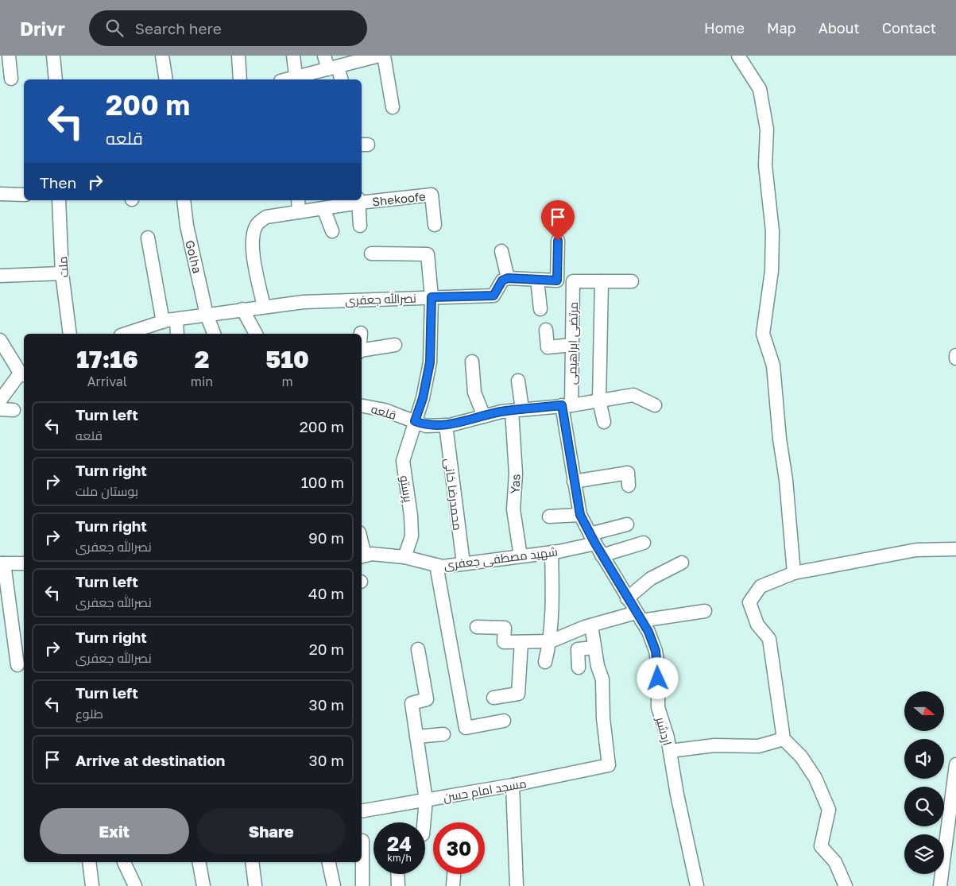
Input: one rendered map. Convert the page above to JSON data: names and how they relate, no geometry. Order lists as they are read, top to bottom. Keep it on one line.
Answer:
{"streets":{"street":["Shekoofe","Golha","ملت","نصرالله جعفری","مرتضی ابراهیمی","قلعه","Yas","پرستو","محمدرضا خانی","شهید مصطفی جعفری","اردشیر","مسجد امام حسن"]},"crossings":[["Shekoofe","نصرالله جعفری"],["نصرالله جعفری","پرستو"],["مرتضی ابراهیمی","قلعه"],["مرتضی ابراهیمی","اردشیر"],["قلعه","Yas"],["قلعه","پرستو"],["قلعه","محمدرضا خانی"],["قلعه","اردشیر"],["Yas","شهید مصطفی جعفری"],["پرستو","شهید مصطفی جعفری"],["محمدرضا خانی","شهید مصطفی جعفری"],["شهید مصطفی جعفری","اردشیر"]],"north":"right","page":{"header":"Drivr","search":"Search here","nav":["Home","Map","About","Contact"],"turn":["200 m","قلعه"],"then":"Then","eta":["17:16","Arrival","2","min","510","m"],"list":[{"name":"Turn left","note":"قلعه","value":"200 m"},{"name":"Turn right","note":"بوستان ملت","value":"100 m"},{"name":"Turn right","note":"نصرالله جعفری","value":"90 m"},{"name":"Turn left","note":"نصرالله جعفری","value":"40 m"},{"name":"Turn right","note":"نصرالله جعفری","value":"20 m"},{"name":"Turn left","note":"طلوع","value":"30 m"},{"name":"Arrive at destination","value":"30 m"}],"buttons":["Exit","Share"],"speed":"24 km/h","limit":"30"}}
